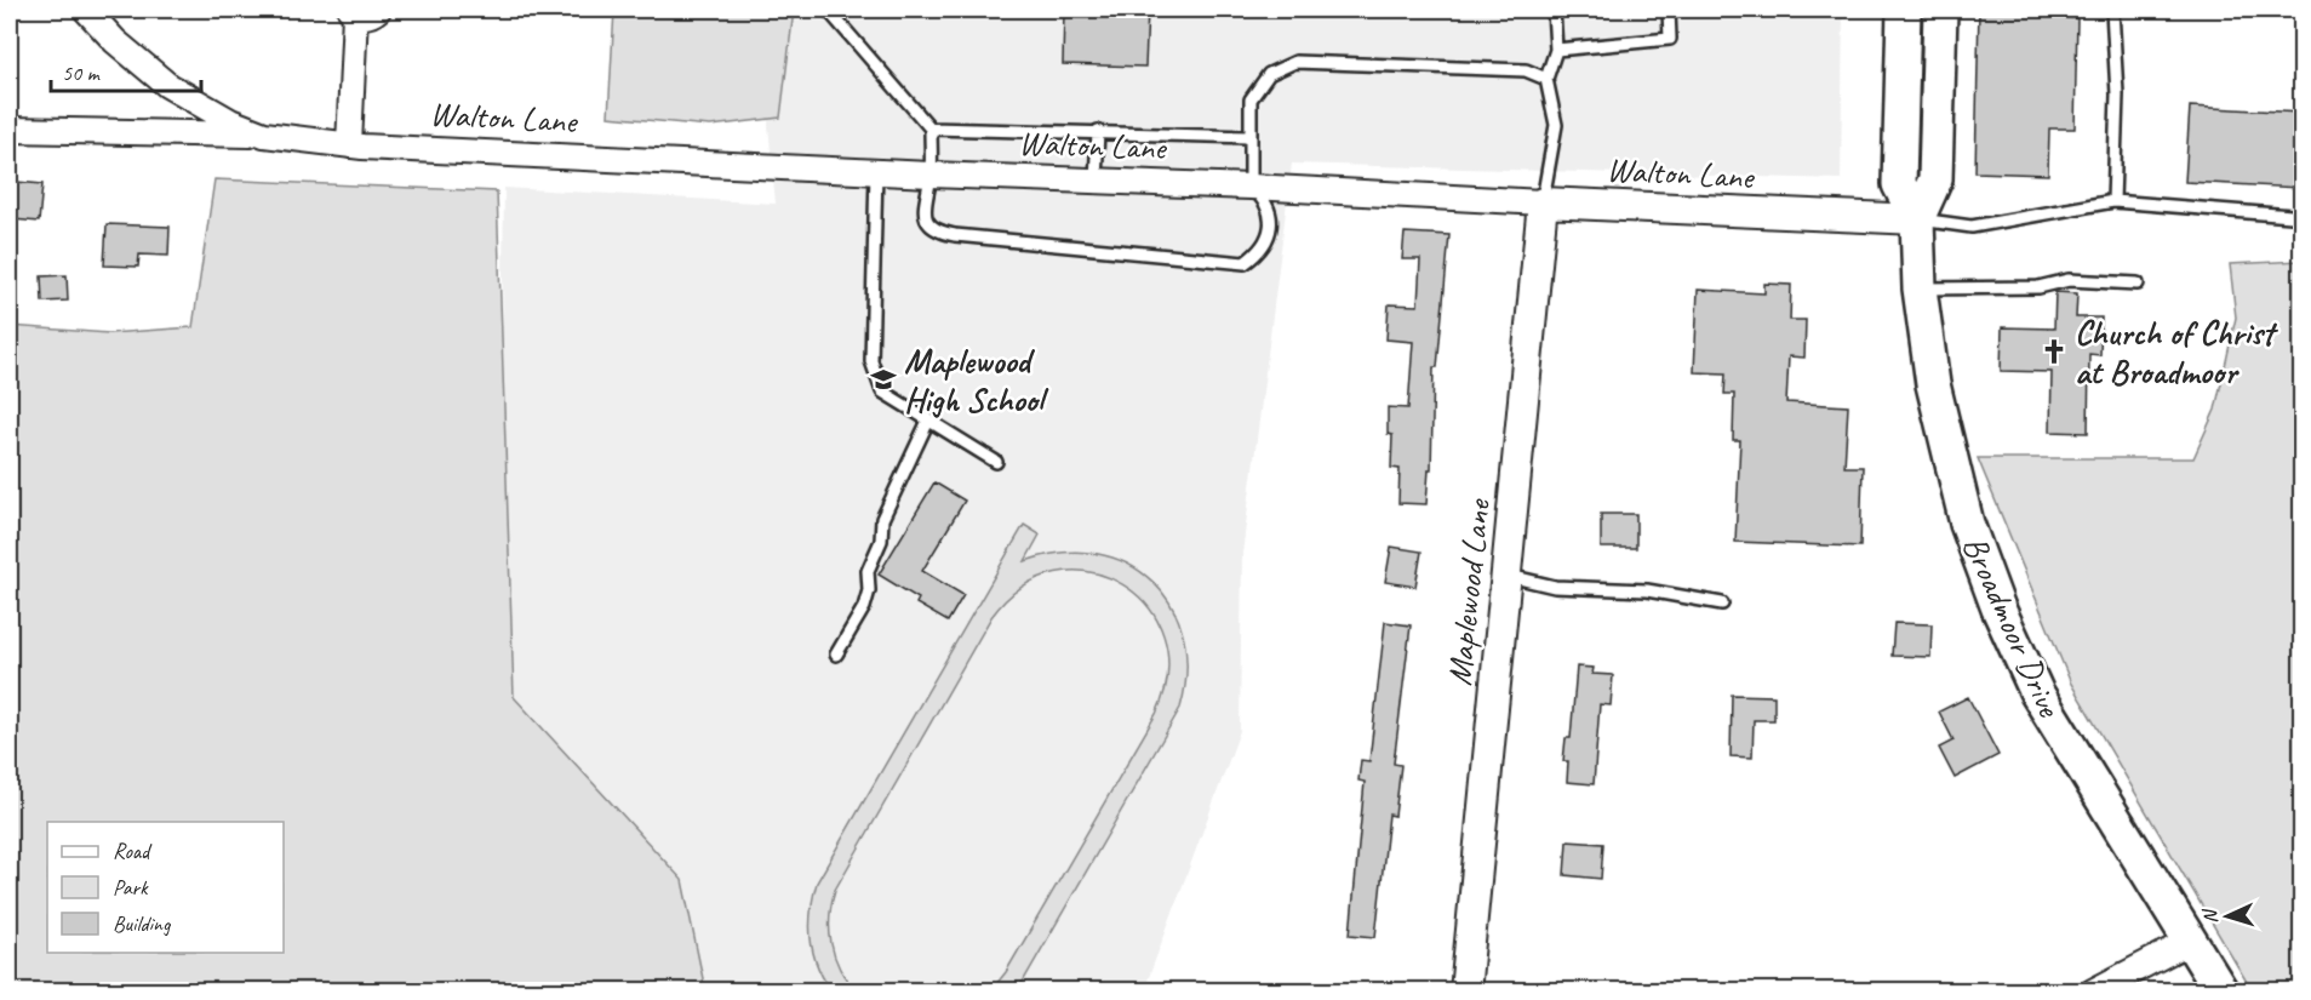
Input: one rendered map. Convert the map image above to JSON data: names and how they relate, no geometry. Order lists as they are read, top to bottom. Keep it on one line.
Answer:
{"streets":{"main road":["Broadmoor Drive"],"street":["Walton Lane","Maplewood Lane"]},"crossings":[["Walton Lane","Maplewood Lane"],["Walton Lane","Broadmoor Drive"]],"places":{"church":["Church of Christ at Broadmoor"],"school or university":["Maplewood High School"]},"legend":["Road","Park","Building"],"scale_bar":"50 m","north":"left"}
